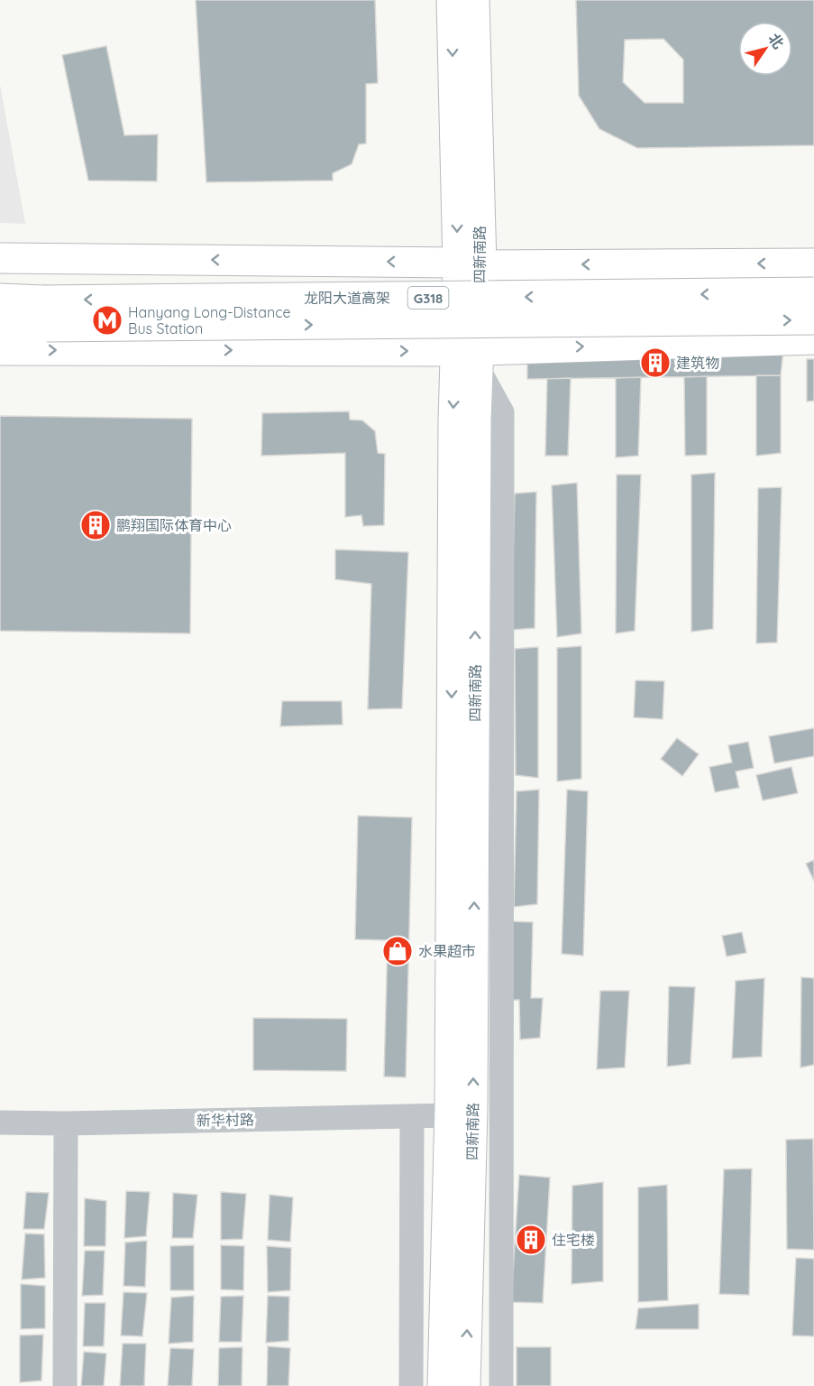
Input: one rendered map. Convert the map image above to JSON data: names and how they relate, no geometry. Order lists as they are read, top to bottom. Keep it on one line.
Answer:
{"streets":{"main road":["四新南路","龙阳大道高架","G318"],"street":["新华村路"]},"crossings":[["四新南路","新华村路"],["龙阳大道高架","G318"]],"places":{"metro station":["Hanyang Long-Distance Bus Station"],"building":["建筑物","鹏翔国际体育中心","住宅楼"],"shop":["水果超市"]},"north":"top right"}
